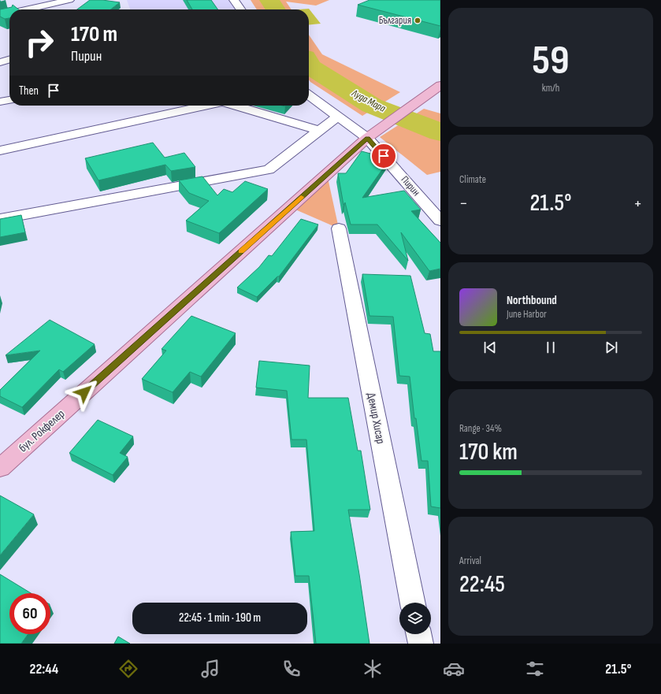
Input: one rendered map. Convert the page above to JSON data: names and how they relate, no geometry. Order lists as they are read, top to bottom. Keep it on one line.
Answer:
{"streets":{"main road":["бул. Рокфелер"],"street":["Пирин","Демир Хисар"]},"crossings":[["Пирин","бул. Рокфелер"]],"water":["Луда Мара"],"places":["България"],"page":{"tile":[["59","km/h"],"Climate",["Range · 34%","170 km"],["Arrival","22:45"]],"turn":["170 m","Пирин"],"then":"Then","heat":["−","21.5°","+"],"song":["Northbound","June Harbor"],"limit":"60","trip":"22:45 · 1 min · 190 m","tabs":["22:44","21.5°"]}}
